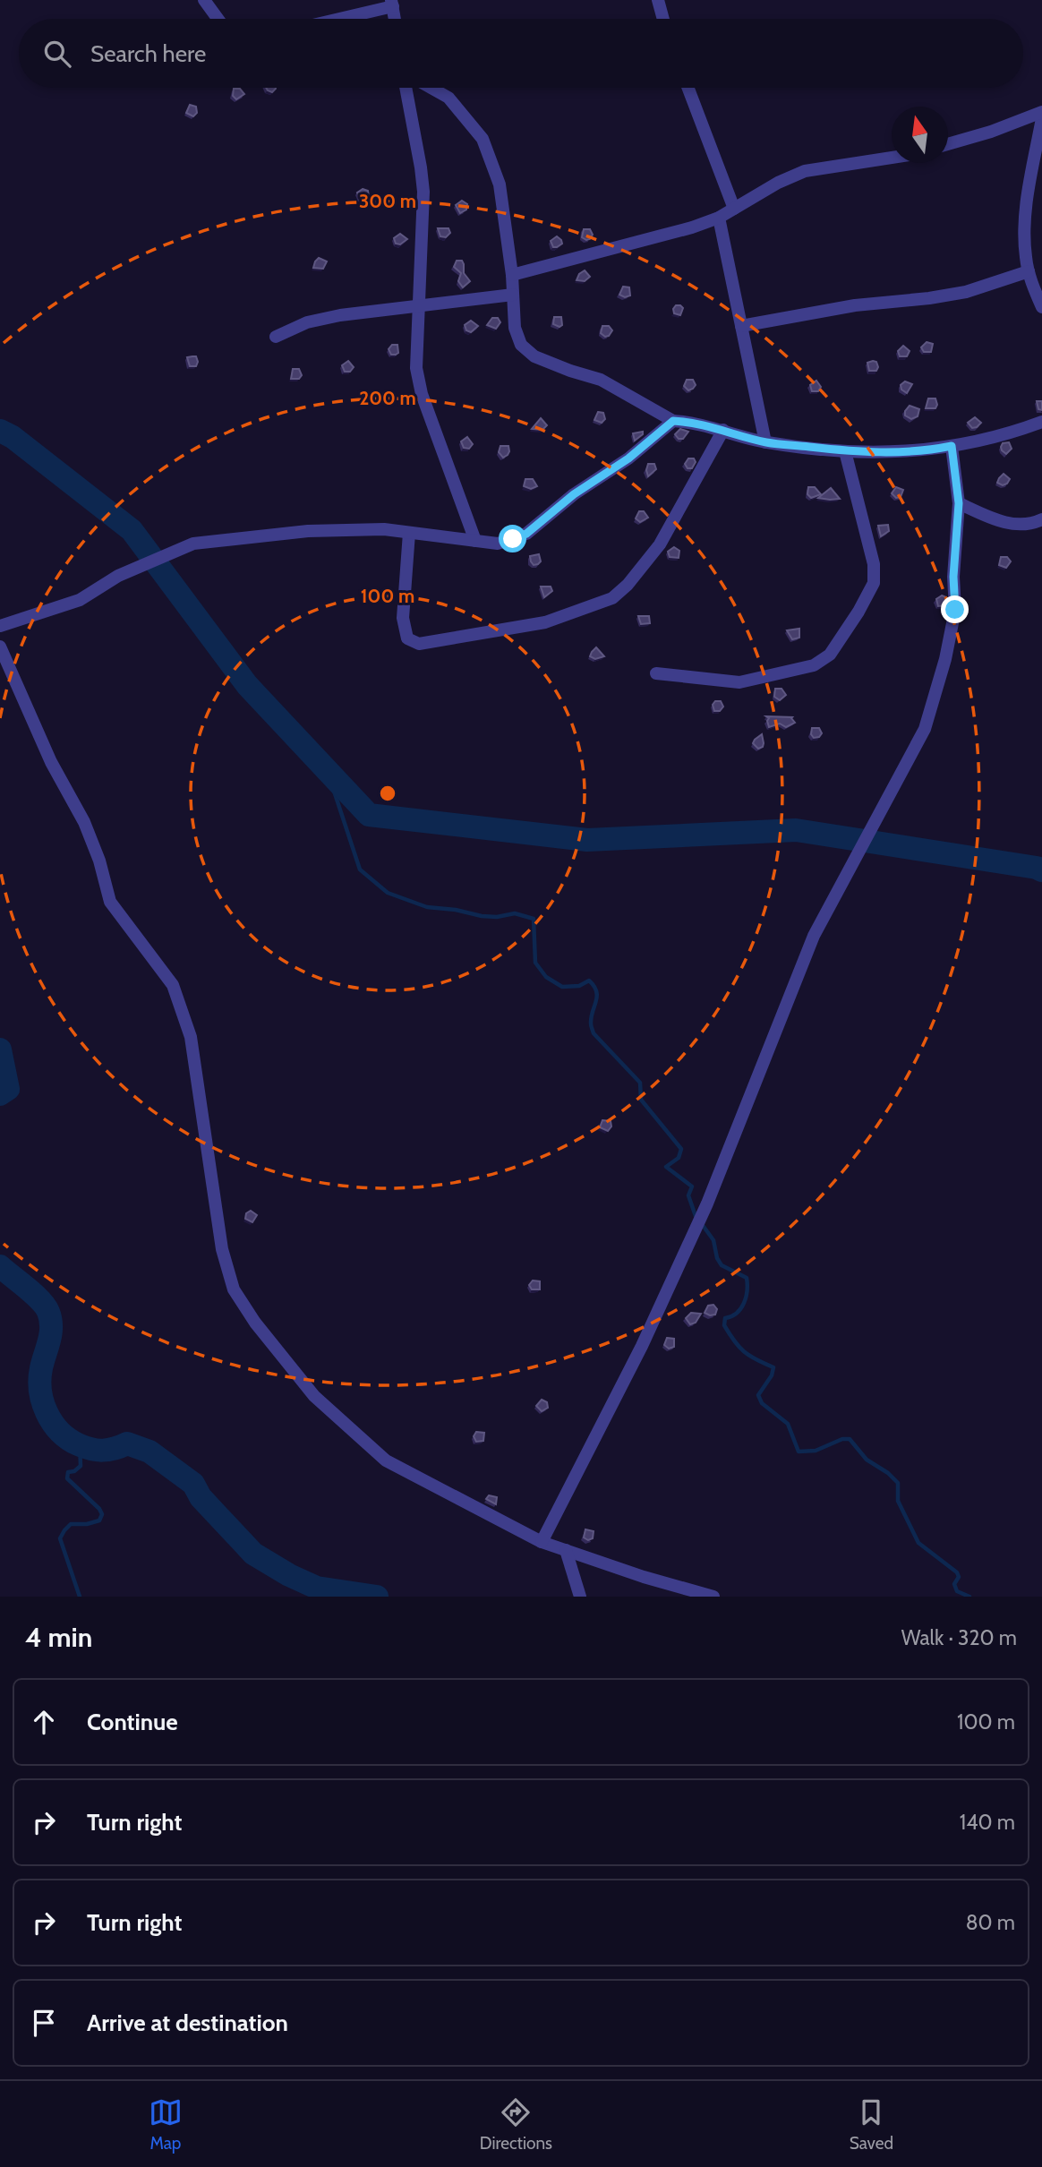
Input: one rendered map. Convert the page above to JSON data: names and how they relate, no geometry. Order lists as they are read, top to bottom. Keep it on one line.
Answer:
{"north":"top","page":{"search":"Search here","heading":["4 min","Walk · 320 m"],"list":[["Continue","100 m"],["Turn right","140 m"],["Turn right","80 m"],"Arrive at destination"],"nav":["Map","Directions","Saved"]},"rings":["300 m","200 m","100 m"]}
